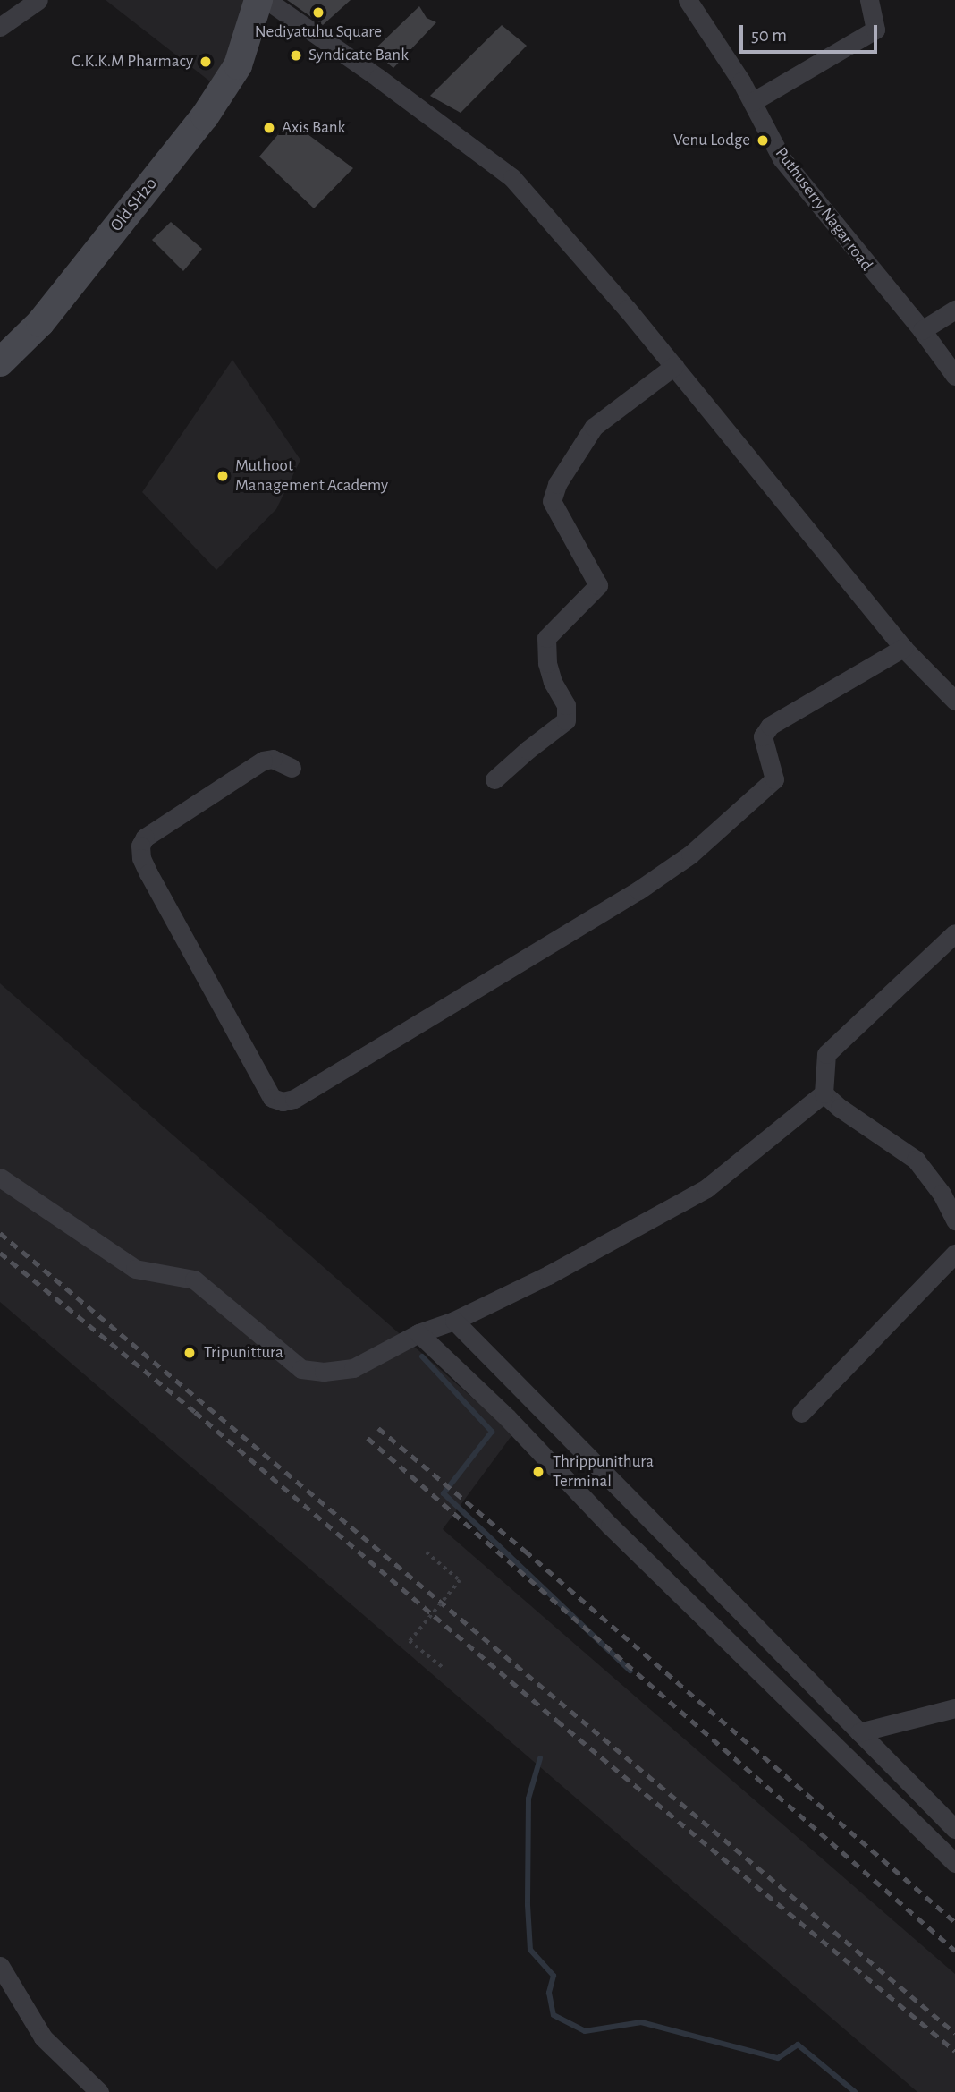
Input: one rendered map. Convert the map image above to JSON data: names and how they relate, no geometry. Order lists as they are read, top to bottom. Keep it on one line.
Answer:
{"streets":{"main road":["Old SH20"],"street":["Puthuserry Nagar road"]},"places":["Nediyatuhu Square","Syndicate Bank","C.K.K.M Pharmacy","Axis Bank","Venu Lodge","Muthoot Management Academy","Tripunittura","Thrippunithura Terminal"],"scale_bar":"50 m"}
